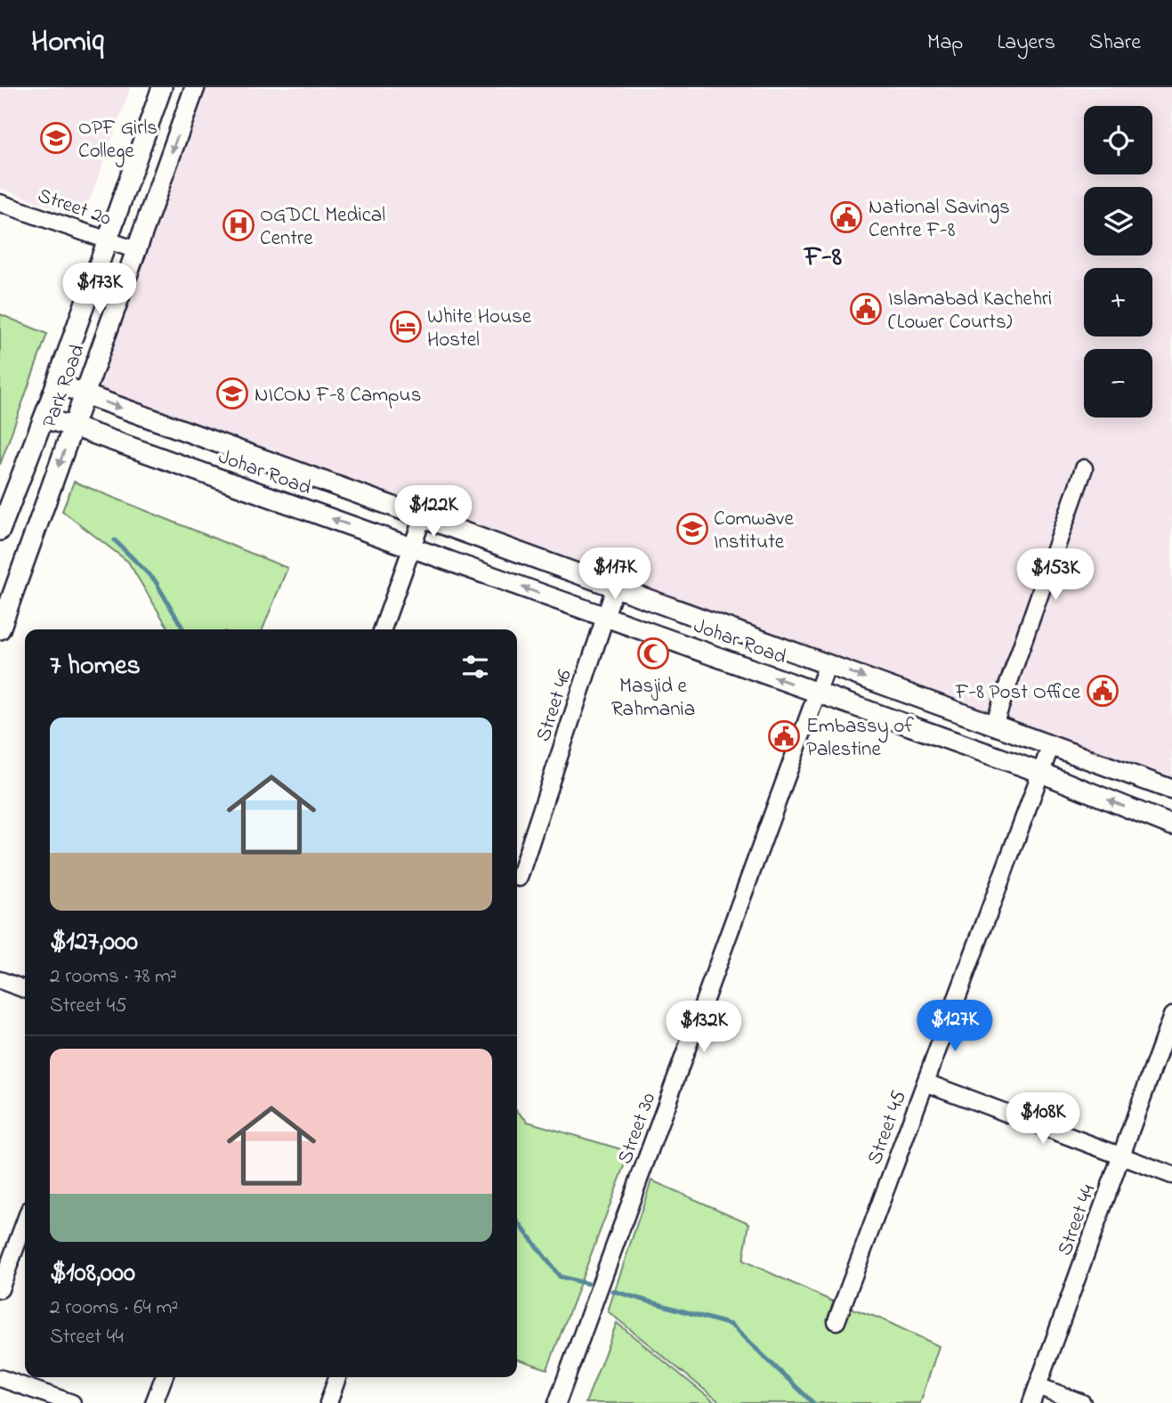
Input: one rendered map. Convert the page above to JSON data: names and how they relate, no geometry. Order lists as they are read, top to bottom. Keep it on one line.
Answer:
{"streets":{"street":["Street 20","Park Road","Johar Road","Street 46","Street 45","Street 30","Street 44"]},"crossings":[["Street 20","Park Road"],["Park Road","Johar Road"],["Johar Road","Street 46"],["Johar Road","Street 45"],["Johar Road","Street 30"]],"districts":["F-8"],"places":{"school or university":["OPF Girls College","NICON F-8 Campus","Comwave Institute"],"public building":["National Savings Centre F-8","Islamabad Kachehri (Lower Courts)","F-8 Post Office","Embassy of Palestine"],"hospital":["OGDCL Medical Centre"],"hotel":["White House Hostel"],"mosque":["Masjid e Rahmania"]},"page":{"header":"Homiq","nav":["Map","Layers","Share"],"map_buttons":["+","−"],"price":["$173K","$122K","$117K","$153K","$127K","$132K","$108K"],"heading":"7 homes","list":[{"name":"$127,000","note":"2 rooms · 78 m² · Street 45"},{"name":"$108,000","note":"2 rooms · 64 m² · Street 44"}]}}
